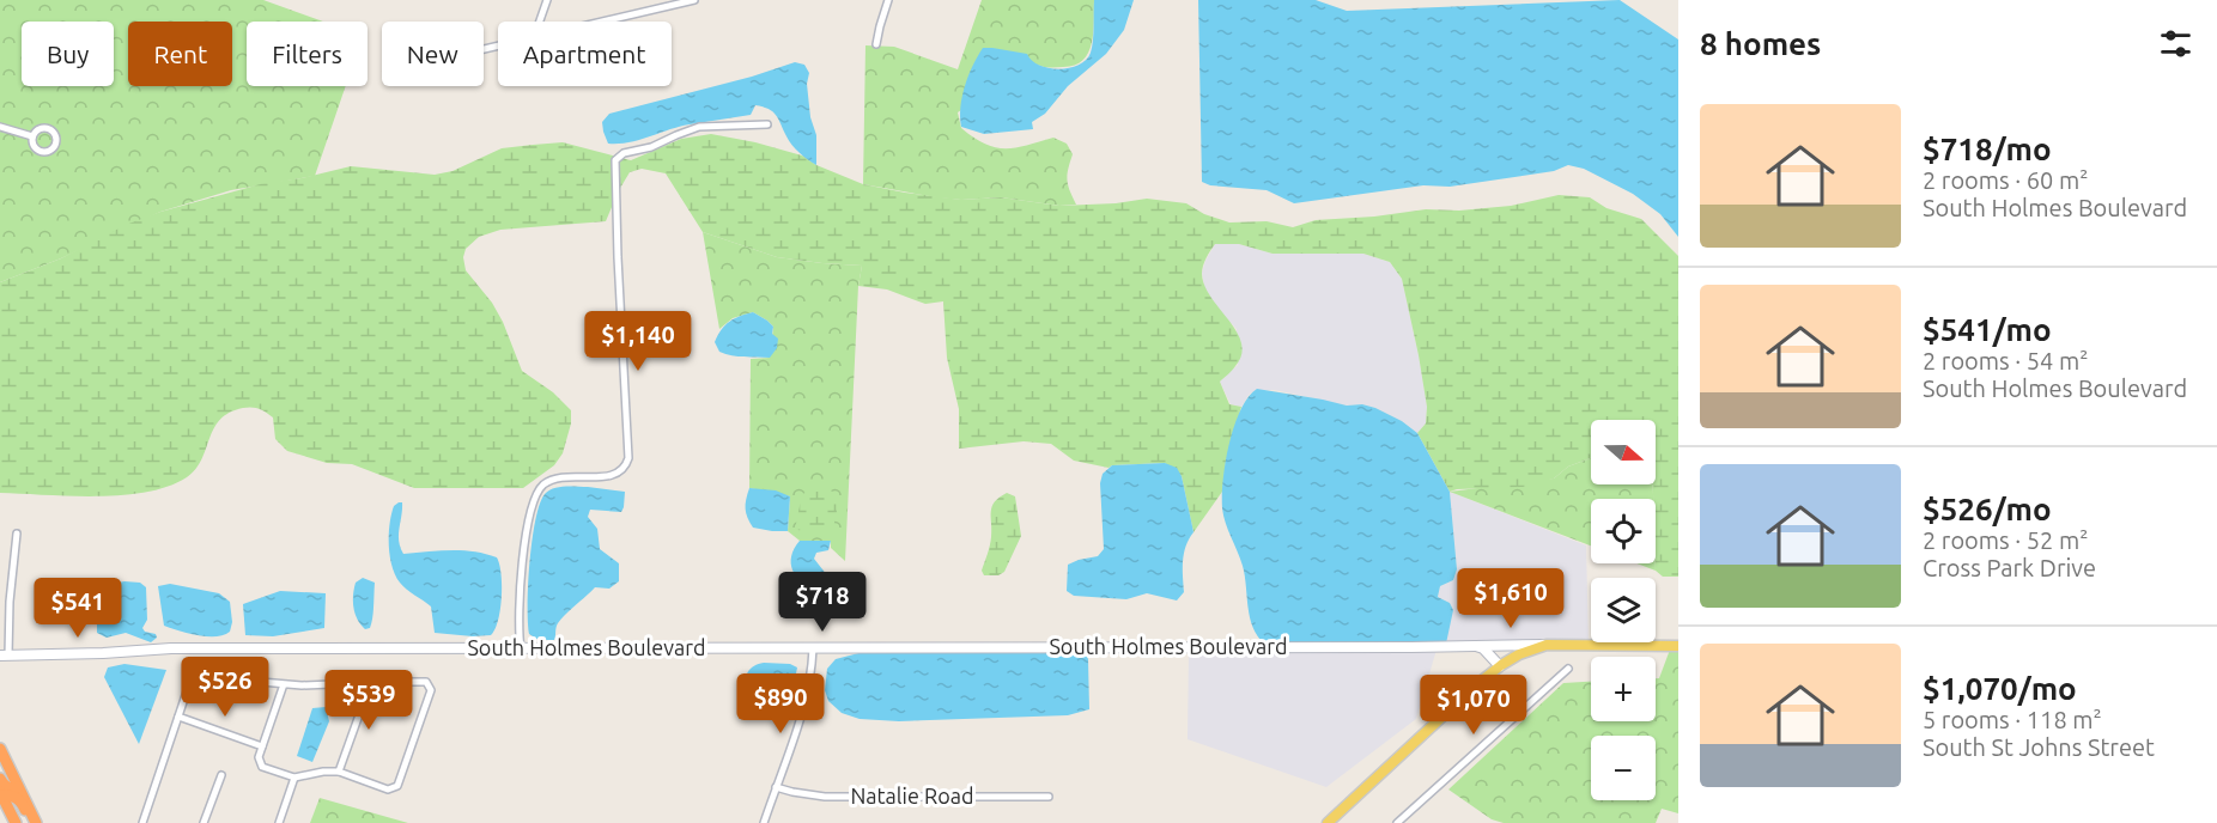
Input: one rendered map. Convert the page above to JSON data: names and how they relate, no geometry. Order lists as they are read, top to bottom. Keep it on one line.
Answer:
{"streets":{"main road":["South Holmes Boulevard"],"street":["Natalie Road"]},"north":"right","page":{"heading":"8 homes","chip":["Buy","Rent","Filters","New","Apartment"],"list":[{"name":"$718/mo","note":"2 rooms · 60 m² · South Holmes Boulevard"},{"name":"$541/mo","note":"2 rooms · 54 m² · South Holmes Boulevard"},{"name":"$526/mo","note":"2 rooms · 52 m² · Cross Park Drive"},{"name":"$1,070/mo","note":"5 rooms · 118 m² · South St Johns Street"}],"price":["$1,140","$1,610","$718","$541","$526","$539","$890","$1,070"],"map_buttons":["+","−"]}}
